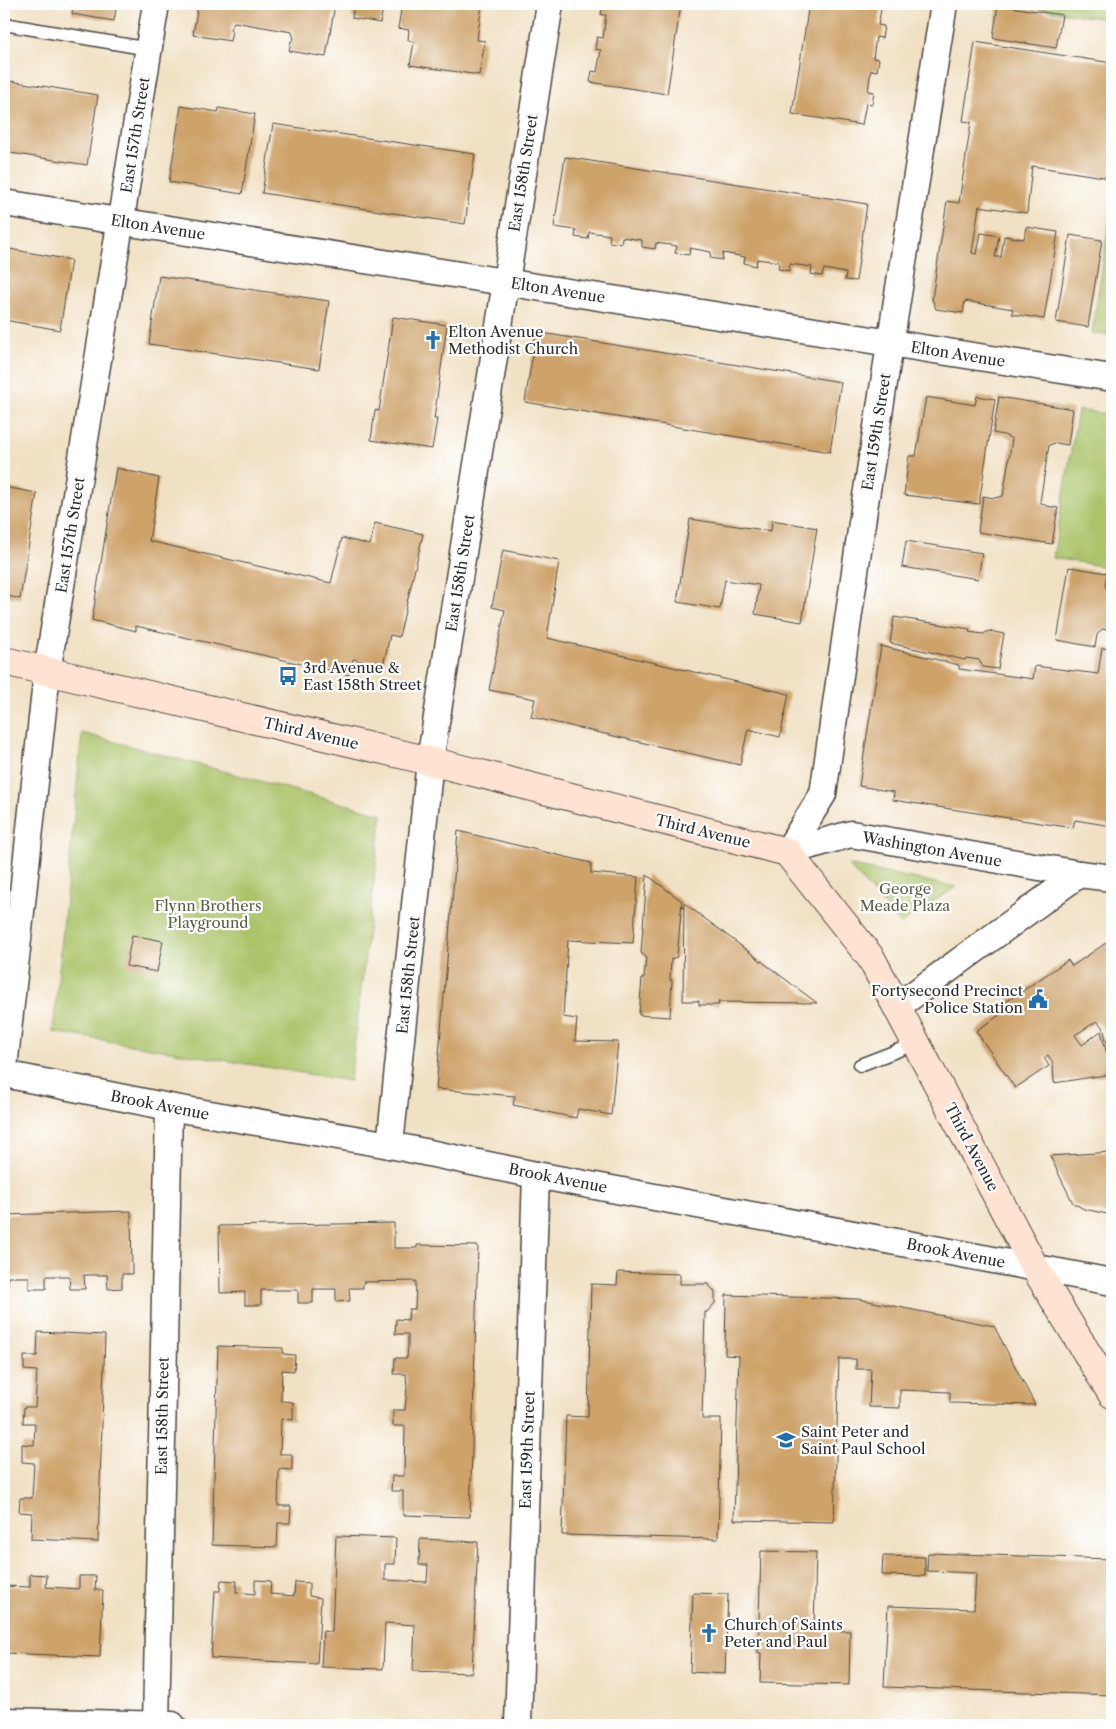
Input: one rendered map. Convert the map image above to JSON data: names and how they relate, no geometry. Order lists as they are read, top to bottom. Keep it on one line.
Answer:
{"streets":{"main road":["Third Avenue"],"street":["East 157th Street","East 158th Street","Elton Avenue","East 159th Street","Washington Avenue","Brook Avenue"]},"crossings":[["East 157th Street","Elton Avenue"],["East 157th Street","Third Avenue"],["East 158th Street","Elton Avenue"],["East 158th Street","Third Avenue"],["East 158th Street","Brook Avenue"],["Elton Avenue","East 159th Street"],["East 159th Street","Third Avenue"],["East 159th Street","Washington Avenue"],["East 159th Street","Brook Avenue"],["Third Avenue","Washington Avenue"],["Third Avenue","Brook Avenue"]],"parks":["George Meade Plaza","Flynn Brothers Playground"],"places":{"church":["Elton Avenue Methodist Church","Church of Saints Peter and Paul"],"bus stop":["3rd Avenue & East 158th Street"],"public building":["Fortysecond Precinct Police Station"],"school or university":["Saint Peter and Saint Paul School"]}}
